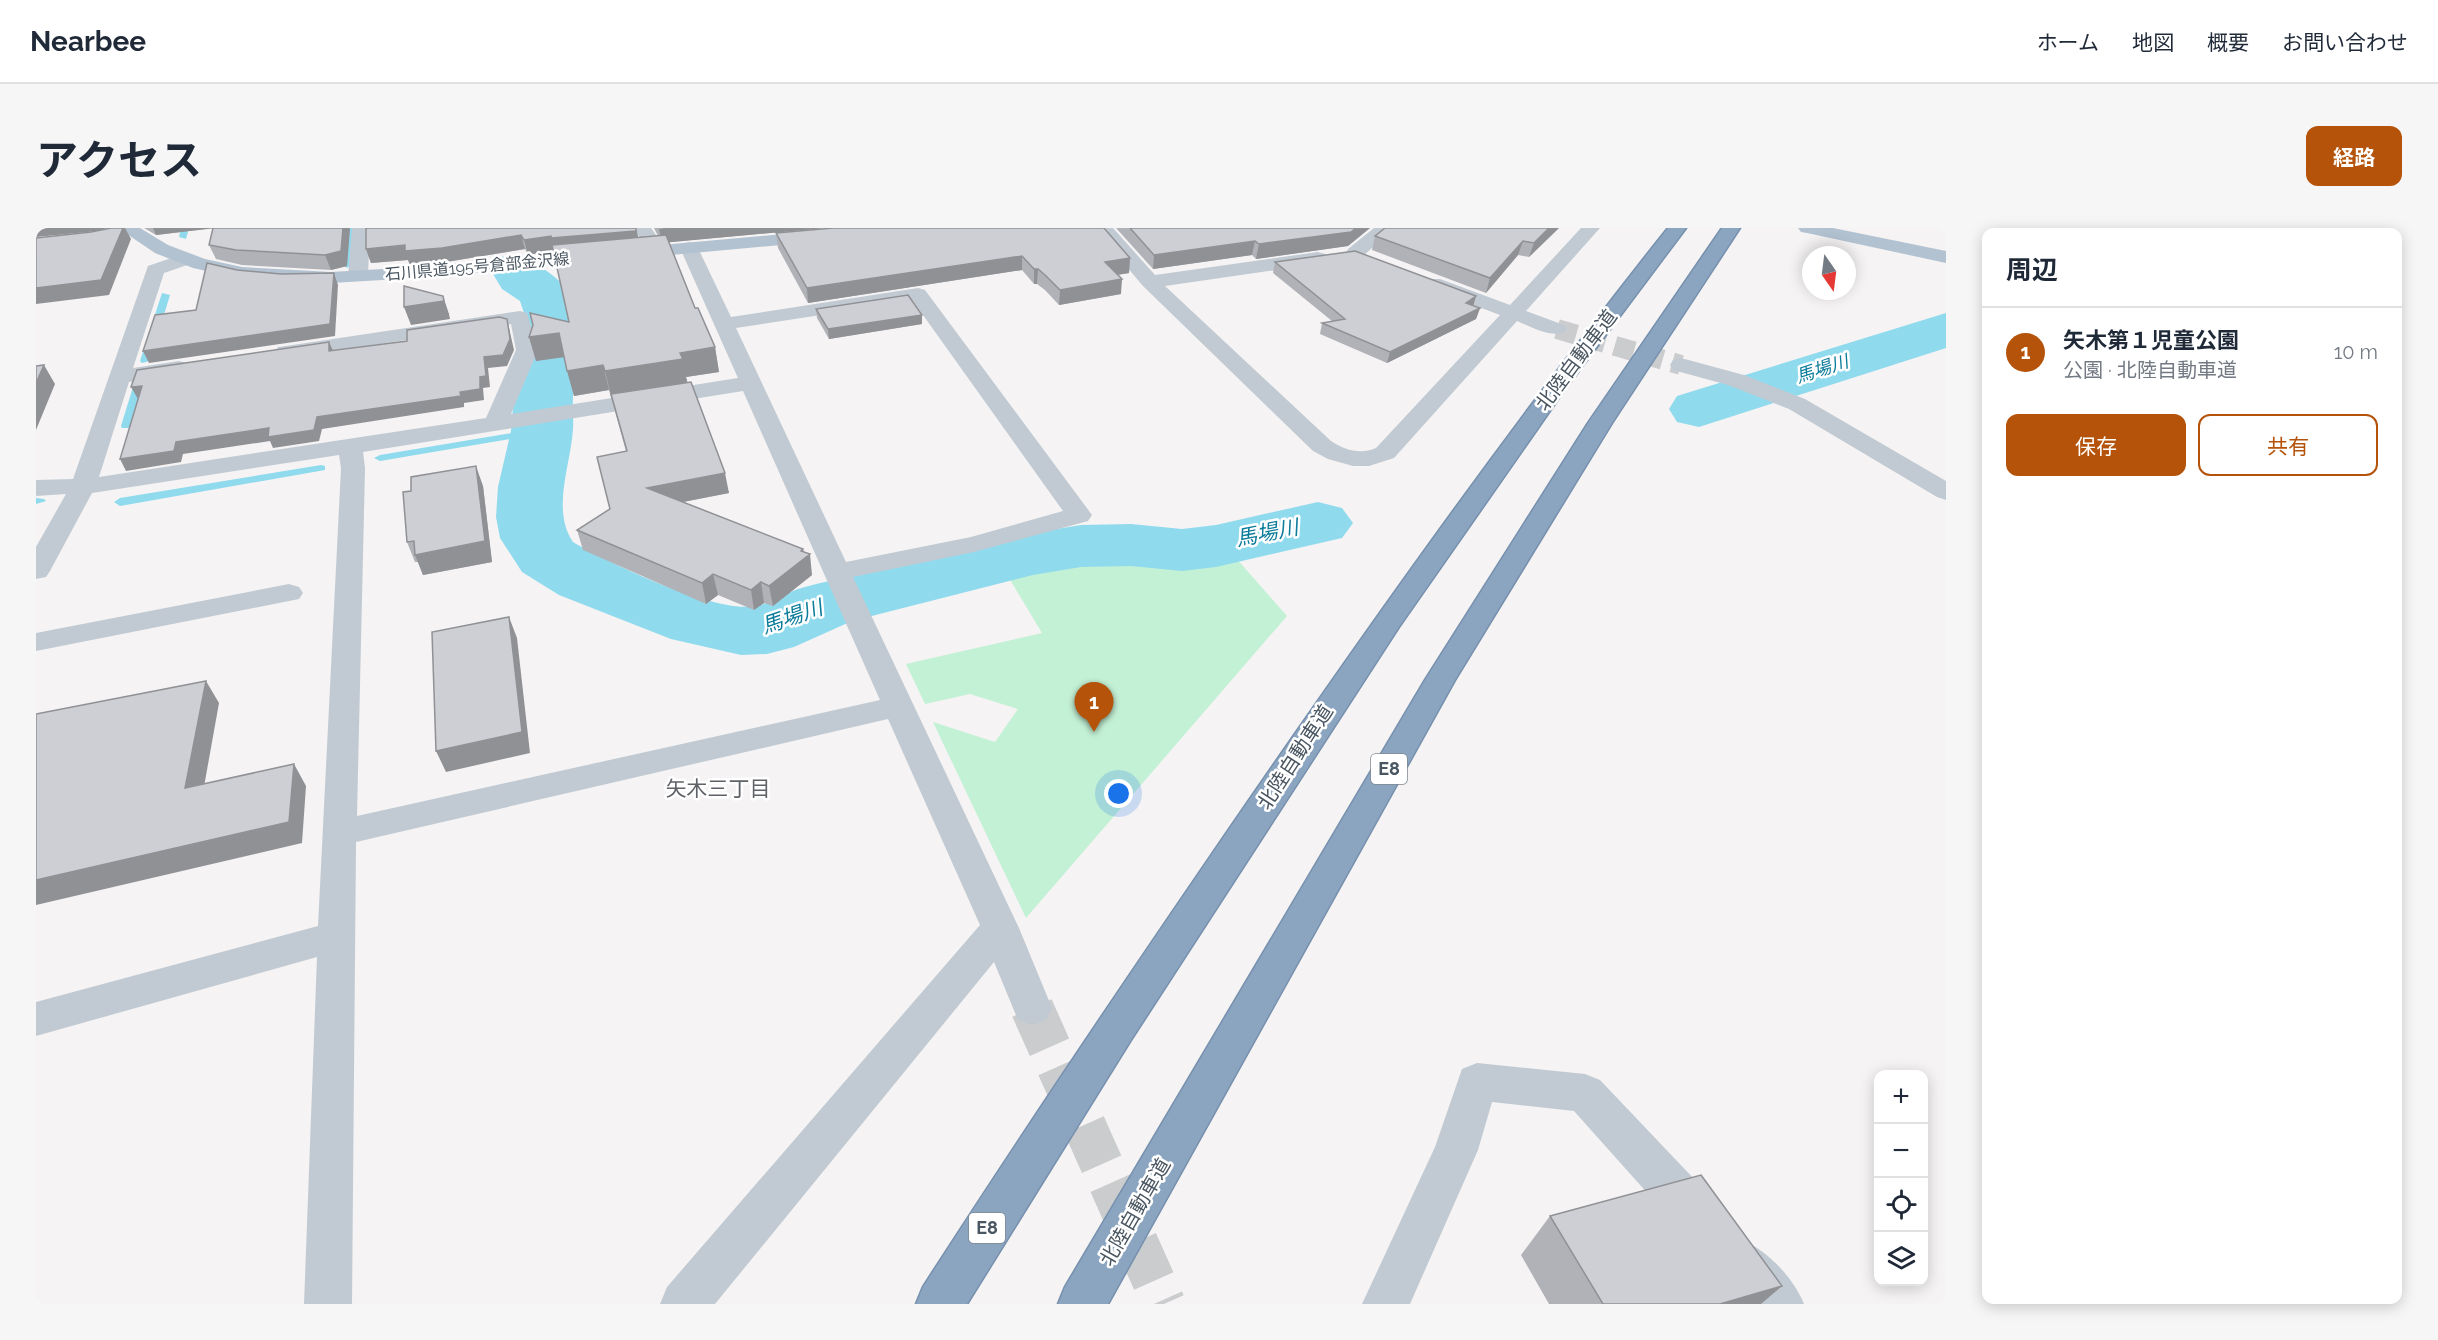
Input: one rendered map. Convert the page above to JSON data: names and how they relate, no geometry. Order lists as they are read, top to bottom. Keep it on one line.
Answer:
{"streets":{"highway":["北陸自動車道","E8"],"main road":["石川県道195号倉部金沢線"]},"districts":["矢木三丁目"],"water":["馬場川"],"north":"bottom","page":{"header":"Nearbee","nav":["ホーム","地図","概要","お問い合わせ"],"title":"アクセス","buttons":["経路",["保存","共有"]],"heading":"周辺","list":[{"mark":"1","name":"矢木第１児童公園","note":"公園 · 北陸自動車道","value":"10 m"}],"pins":"1","map_buttons":["+","−"]}}
